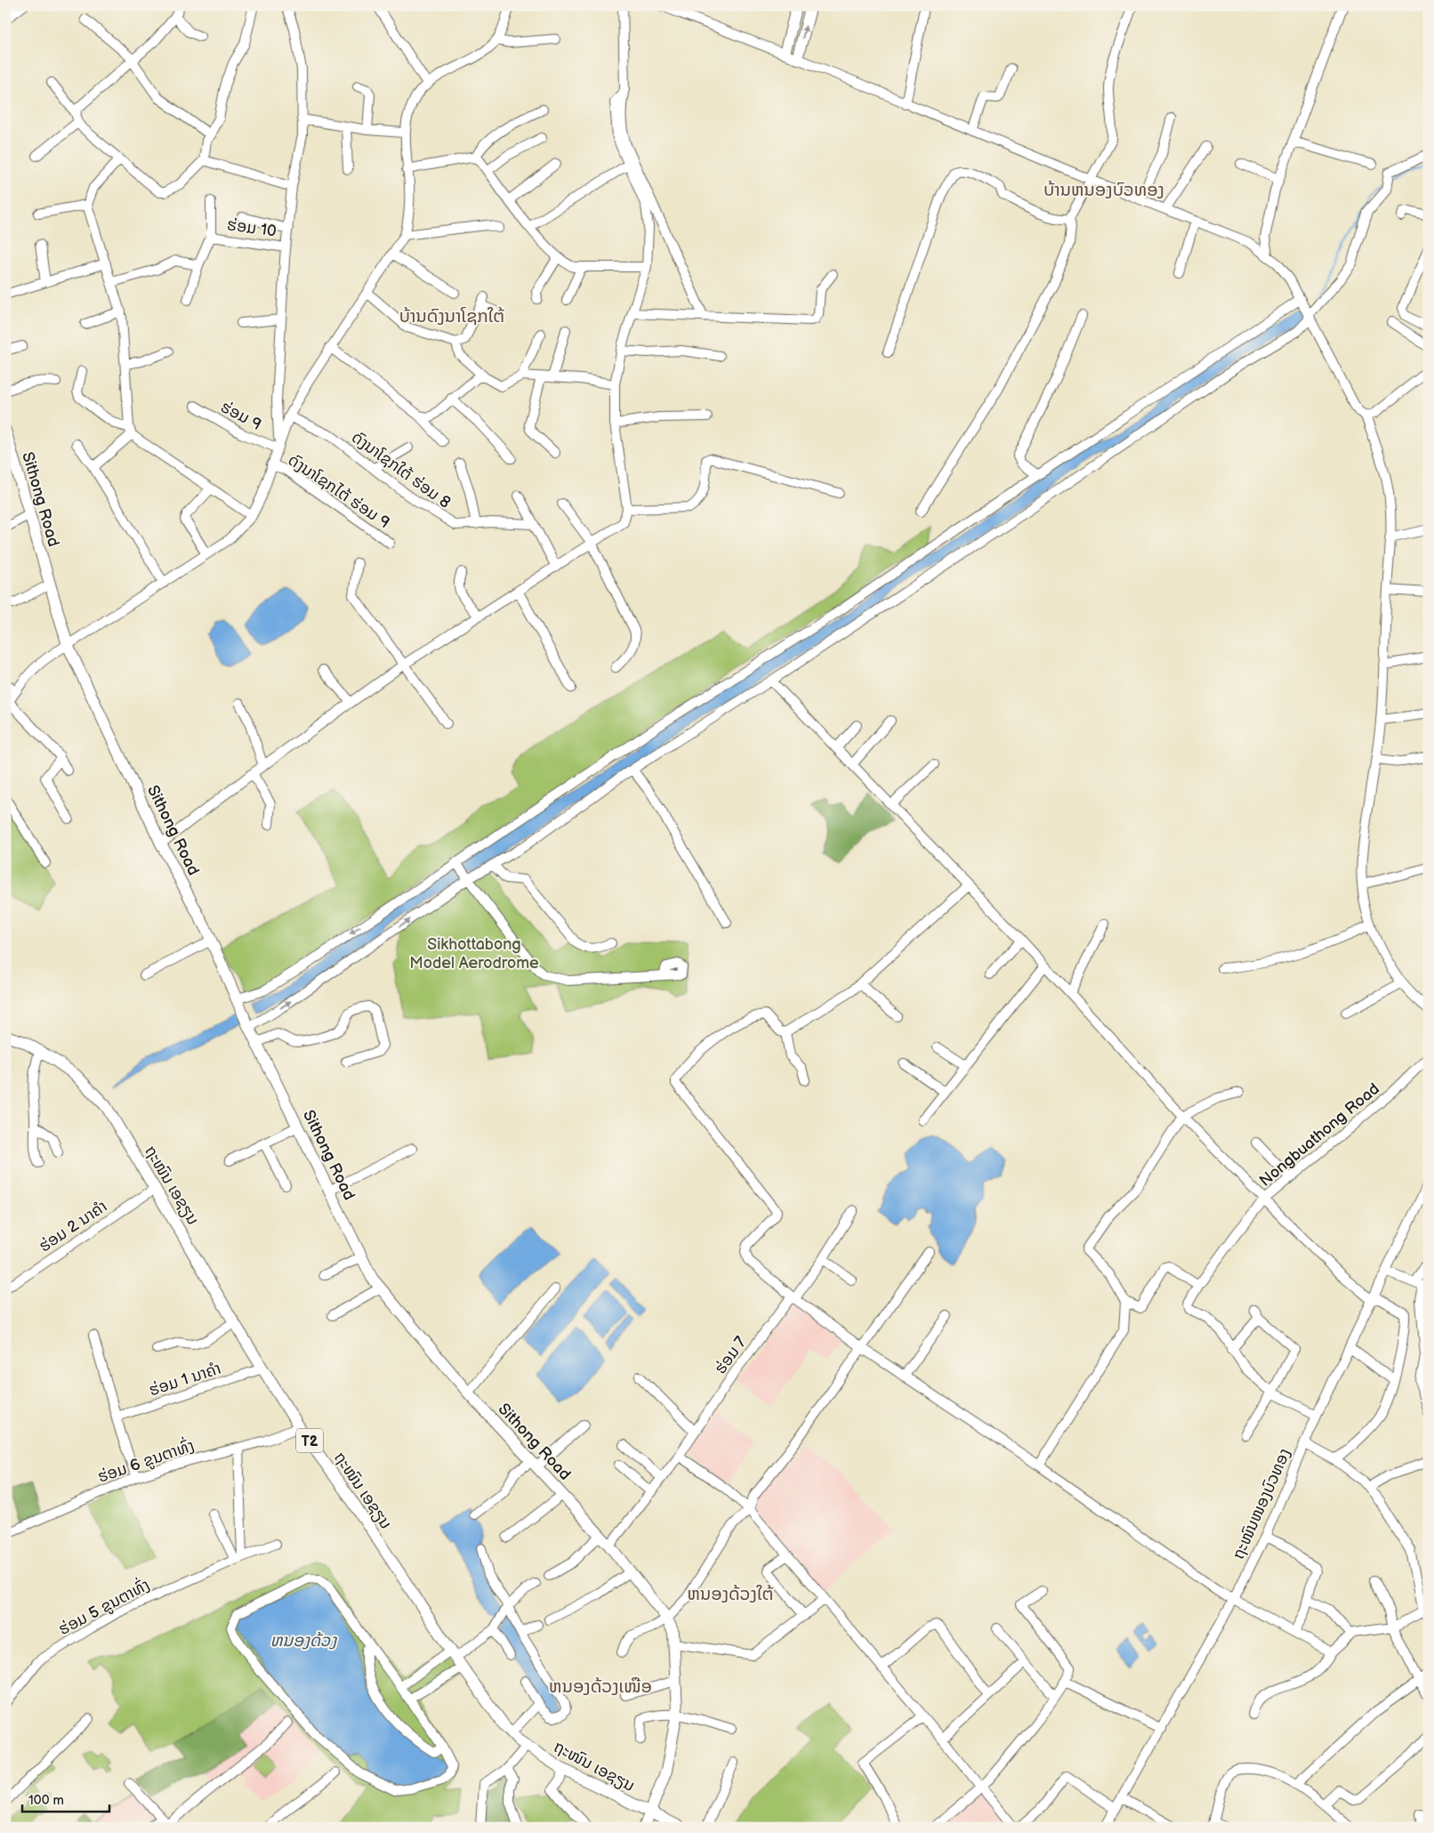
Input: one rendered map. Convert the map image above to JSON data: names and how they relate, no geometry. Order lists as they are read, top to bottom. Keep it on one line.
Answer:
{"streets":{"main road":["Sithong Road","ຖະໜົນ ເອຊຽນ","T2"],"street":["ຮ່ອມ 10","ຮ່ອມ 9","ດົງນາໂຊກໃຕ້ ຮ່ອມ 8","ດົງນາໂຊກໄຕ້ ຮ່ອມ 9","Nongbuathong Road","ຮ່ອມ 2 ນາຄຳ","ຮ່ອມ 7","ຮ່ອມ 1 ນາຄຳ","ຮ່ອມ 6 ຂູນຕາທົ່ງ","ຖະໜົນໜອງບົວທອງ","ຮ່ອມ 5 ຂູນຕາທົ່ງ"]},"crossings":[["Sithong Road","ຖະໜົນ ເອຊຽນ"],["Sithong Road","ຮ່ອມ 7"],["ຖະໜົນ ເອຊຽນ","ຮ່ອມ 2 ນາຄຳ"],["ຖະໜົນ ເອຊຽນ","ຮ່ອມ 1 ນາຄຳ"],["ຖະໜົນ ເອຊຽນ","ຮ່ອມ 6 ຂູນຕາທົ່ງ"]],"districts":["ບ້ານຫນອງບົວທອງ","ບ້ານດົງນາໂຊກໃຕ້","ຫນອງດ້ວງໃຕ້","ຫນອງດ້ວງເໜືອ"],"water":["ຫນອງດ້ວງ"],"parks":["Sikhottabong Model Aerodrome"],"scale_bar":"100 m"}
